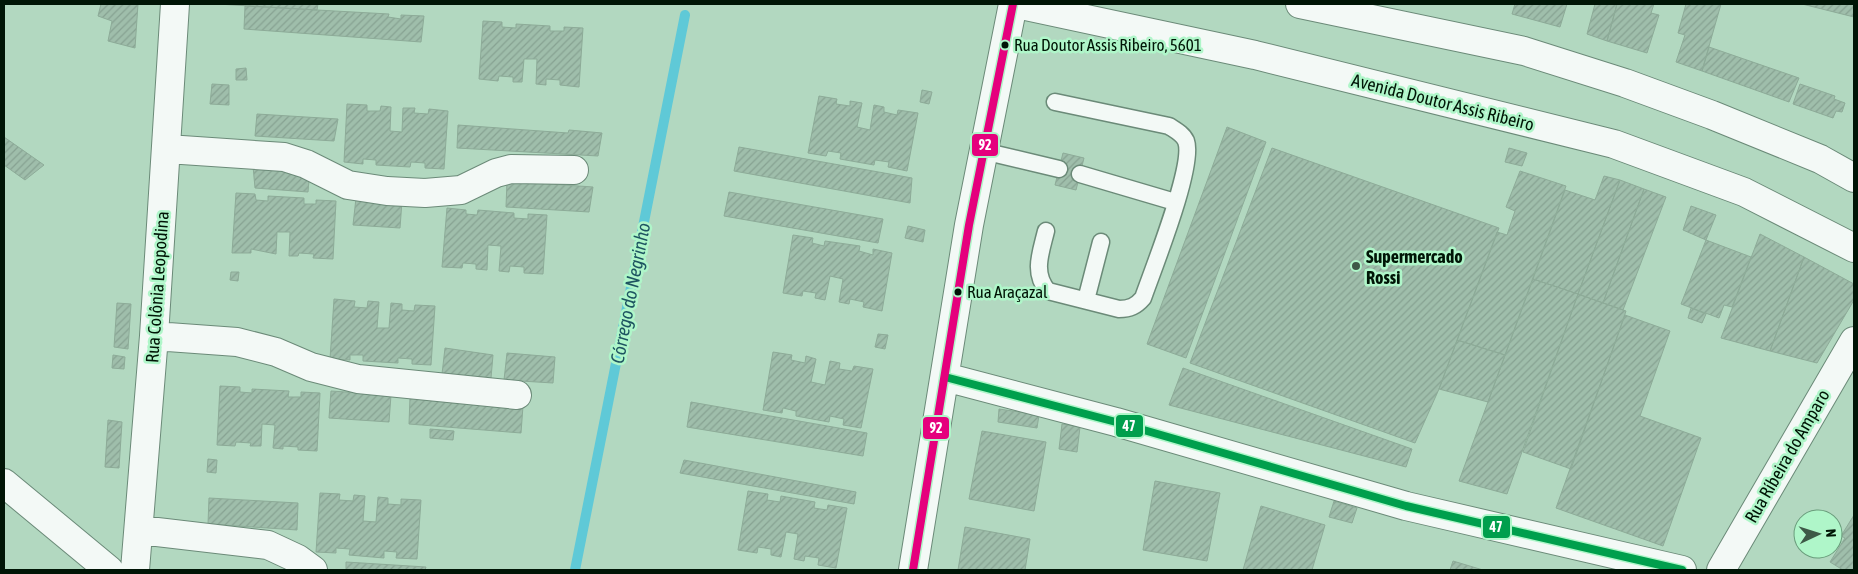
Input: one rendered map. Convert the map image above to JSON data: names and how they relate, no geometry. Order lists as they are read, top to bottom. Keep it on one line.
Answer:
{"streets":{"street":["Avenida Doutor Assis Ribeiro","Rua Colônia Leopodina","Rua Ríbeira do Amparo"]},"water":["Córrego do Negrinho"],"places":["Rua Doutor Assis Ribeiro, 5601","Supermercado Rossi","Rua Araçazal"],"lines":["transit line 92","transit line 47"],"north":"right"}
